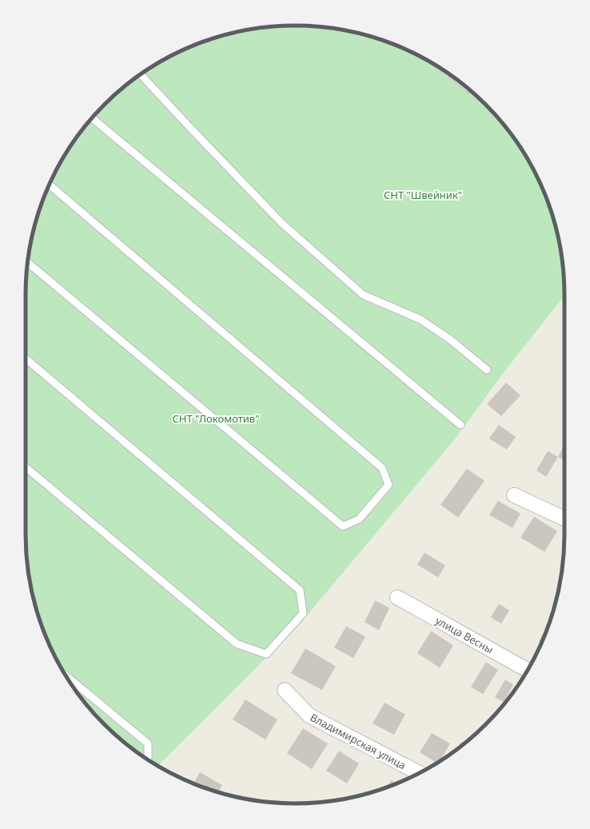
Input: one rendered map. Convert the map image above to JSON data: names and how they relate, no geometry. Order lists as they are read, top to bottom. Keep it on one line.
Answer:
{"streets":{"street":["улица Весны","Владимирская улица"]},"parks":["СНТ \"Швейник\"","СНТ \"Локомотив\""]}
